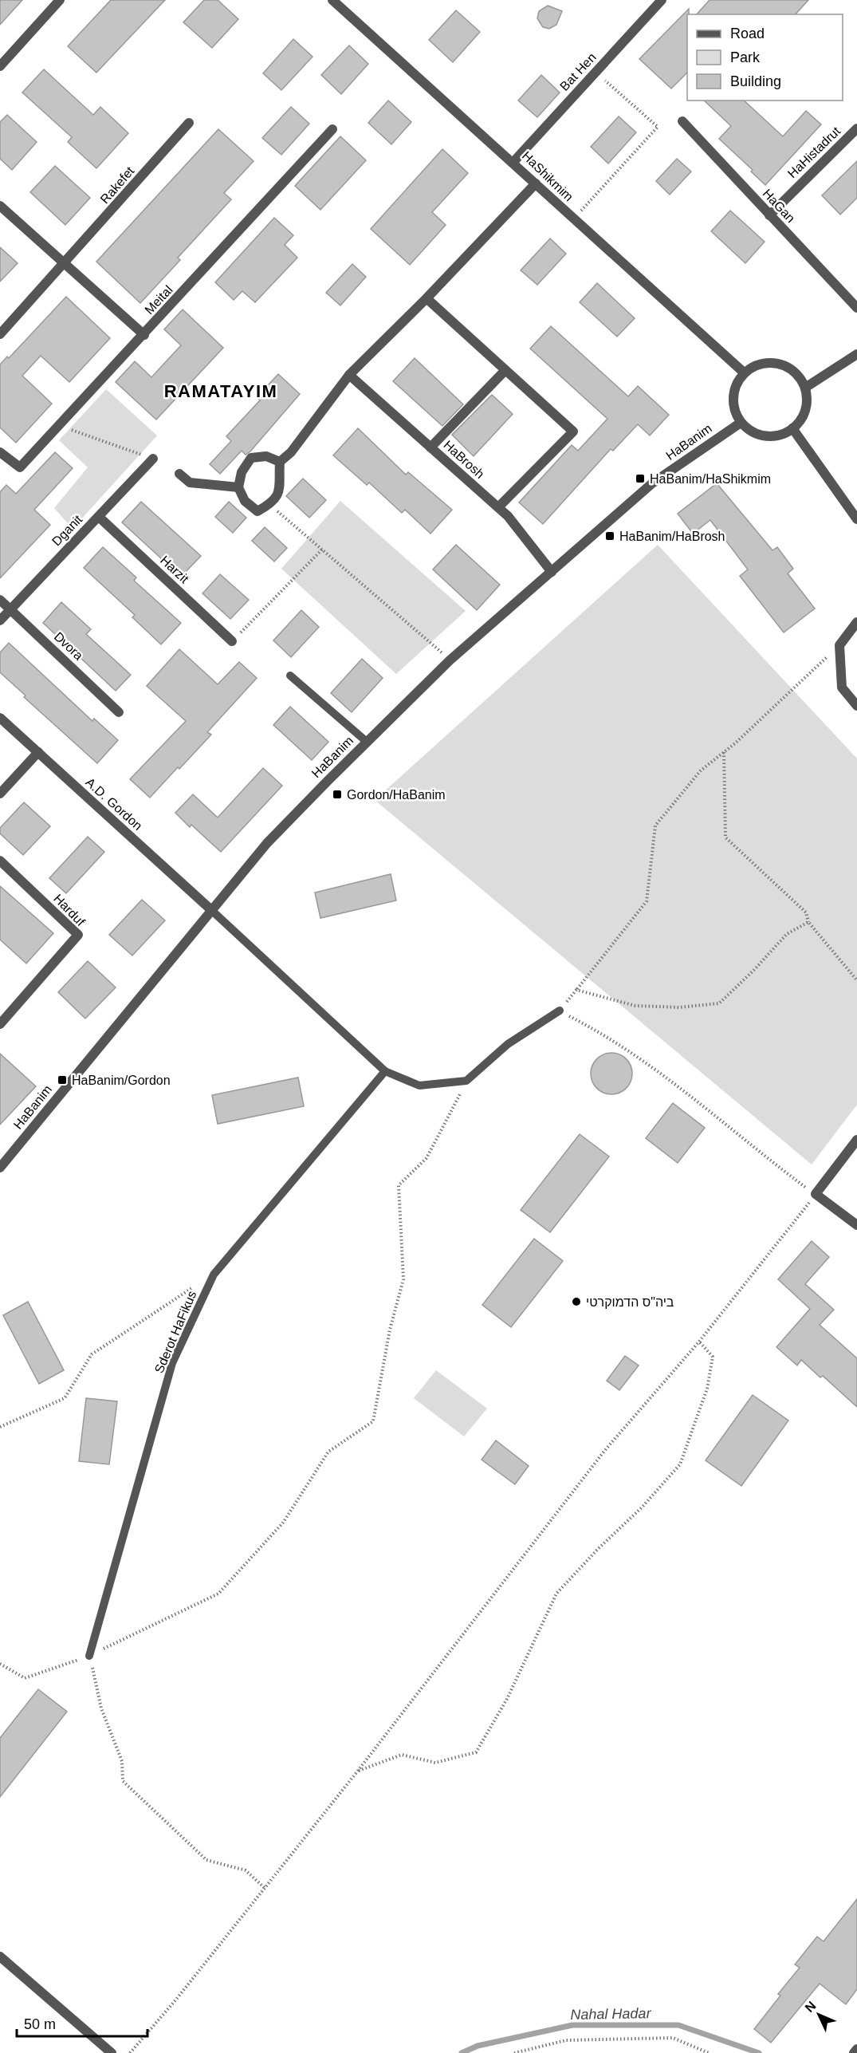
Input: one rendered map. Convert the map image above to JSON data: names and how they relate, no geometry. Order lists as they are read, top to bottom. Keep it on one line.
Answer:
{"streets":{"street":["Bat Hen","HaHistadrut","HaShikmim","Rakefet","HaGan","Meital","HaBanim","HaBrosh","Dganit","Harzit","Dvora","A.D. Gordon","Harduf"],"lane":["Sderot HaFikus"]},"crossings":[["Bat Hen","HaShikmim"],["HaHistadrut","HaGan"],["HaShikmim","HaBanim"],["HaBanim","HaBrosh"],["HaBanim","A.D. Gordon"],["Dganit","Harzit"],["Dganit","Dvora"]],"districts":["RAMATAYIM"],"water":["Nahal Hadar"],"places":{"transit":["HaBanim/HaShikmim","HaBanim/HaBrosh","Gordon/HaBanim","HaBanim/Gordon"],"other":["ביה\"ס הדמוקרטי"]},"legend":["Road","Park","Building"],"scale_bar":"50 m","north":"top left"}
